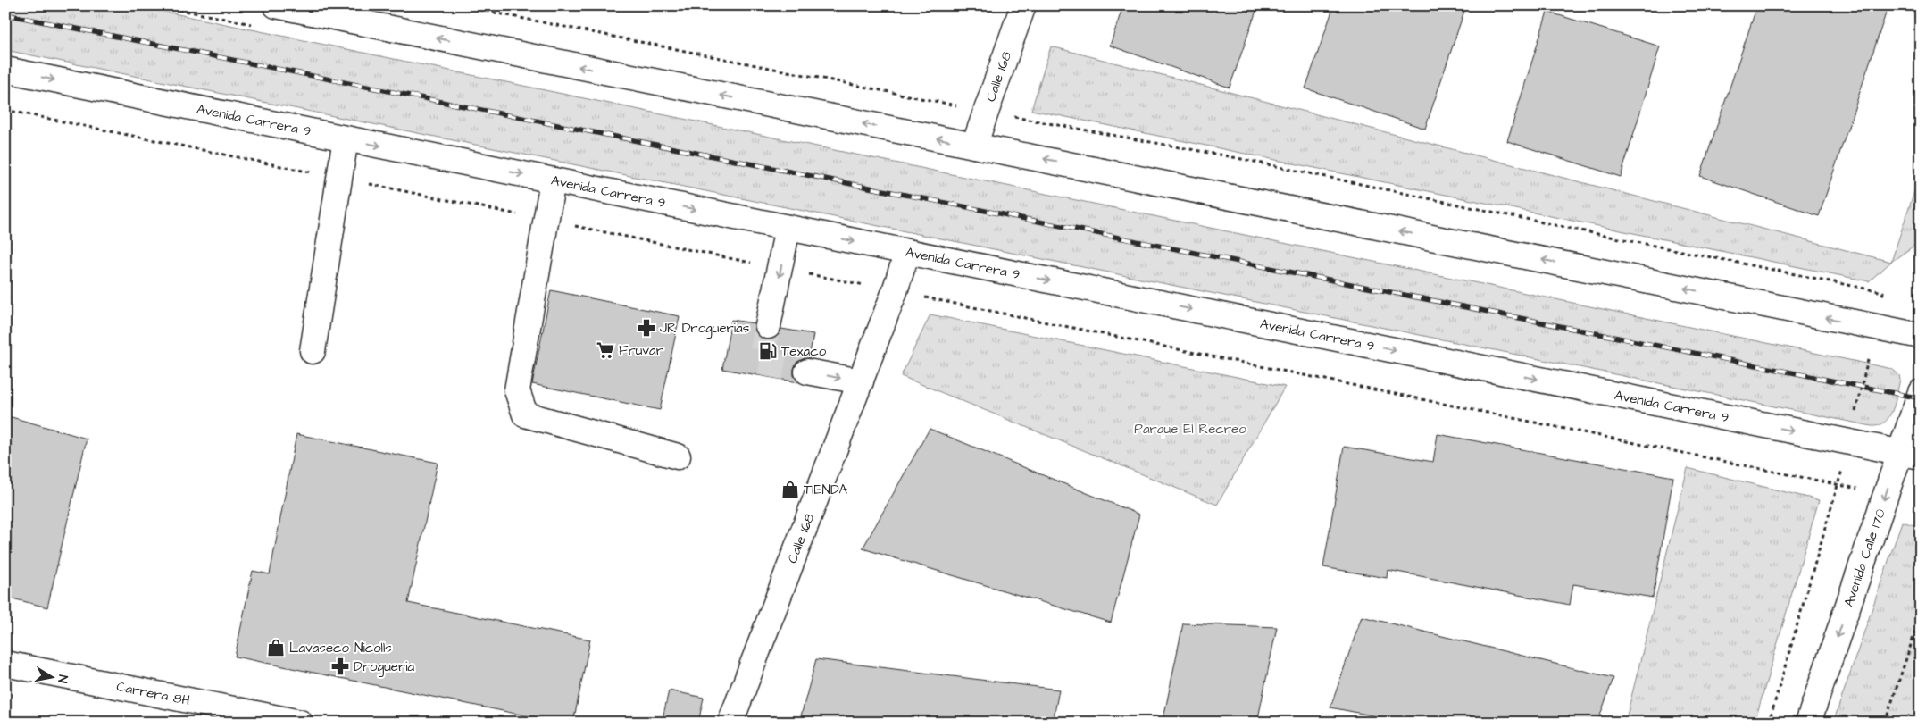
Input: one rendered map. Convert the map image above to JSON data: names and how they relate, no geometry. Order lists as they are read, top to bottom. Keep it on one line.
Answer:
{"streets":{"main road":["Calle 168","Avenida Carrera 9","Avenida Calle 170","Carrera 8H"]},"crossings":[["Calle 168","Avenida Carrera 9"],["Avenida Carrera 9","Avenida Calle 170"]],"one_way":["Avenida Calle 170"],"parks":["Parque El Recreo"],"places":{"pharmacy":["JR Droguerias","Drogueria"],"supermarket":["Fruvar"],"fuel station":["Texaco"],"shop":["TIENDA","Lavaseco Nicolls"]},"north":"right"}
